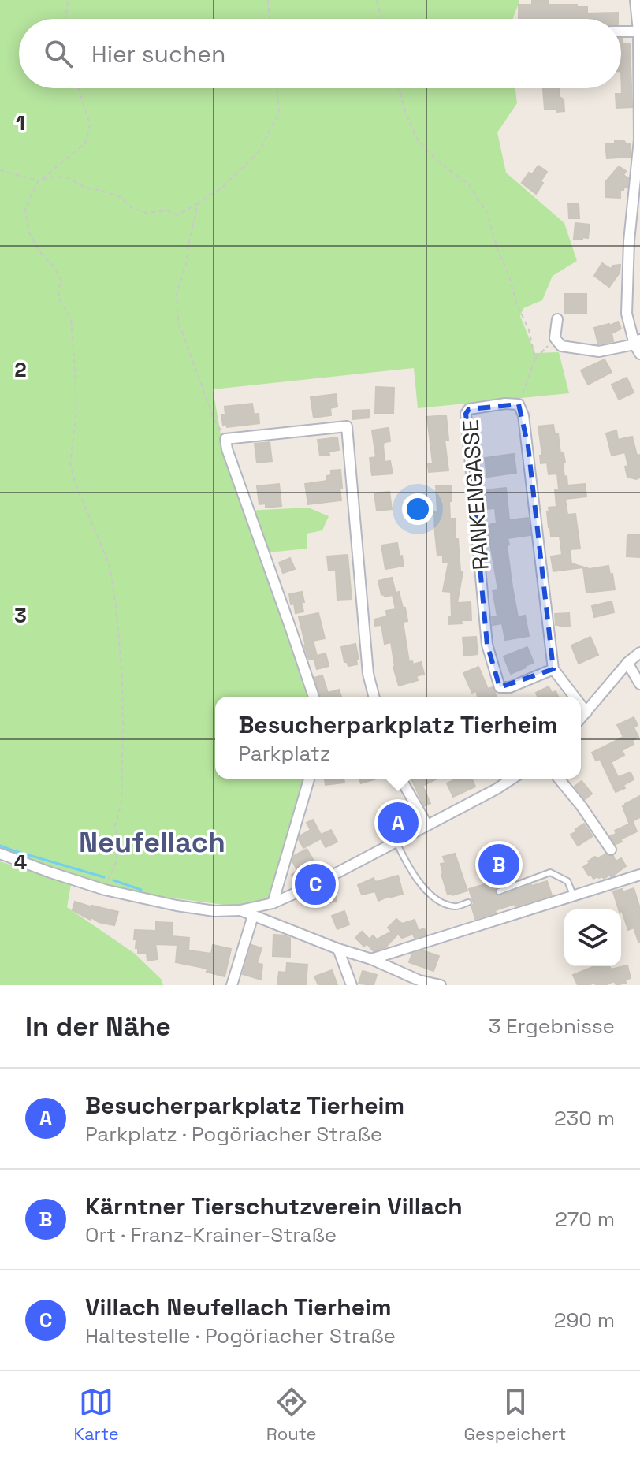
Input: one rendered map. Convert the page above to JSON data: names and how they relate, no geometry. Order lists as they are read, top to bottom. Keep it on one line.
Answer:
{"streets":{"street":["RANKENGASSE"]},"districts":["Neufellach"],"page":{"search":"Hier suchen","popup":["Besucherparkplatz Tierheim","Parkplatz"],"pins":["A","B","C"],"heading":["In der Nähe","3 Ergebnisse"],"list":[{"mark":"A","name":"Besucherparkplatz Tierheim","note":"Parkplatz · Pogöriacher Straße","value":"230 m"},{"mark":"B","name":"Kärntner Tierschutzverein Villach","note":"Ort · Franz-Krainer-Straße","value":"270 m"},{"mark":"C","name":"Villach Neufellach Tierheim","note":"Haltestelle · Pogöriacher Straße","value":"290 m"}],"nav":["Karte","Route","Gespeichert"]},"grid":{"rows":["1","2","3","4"]}}
